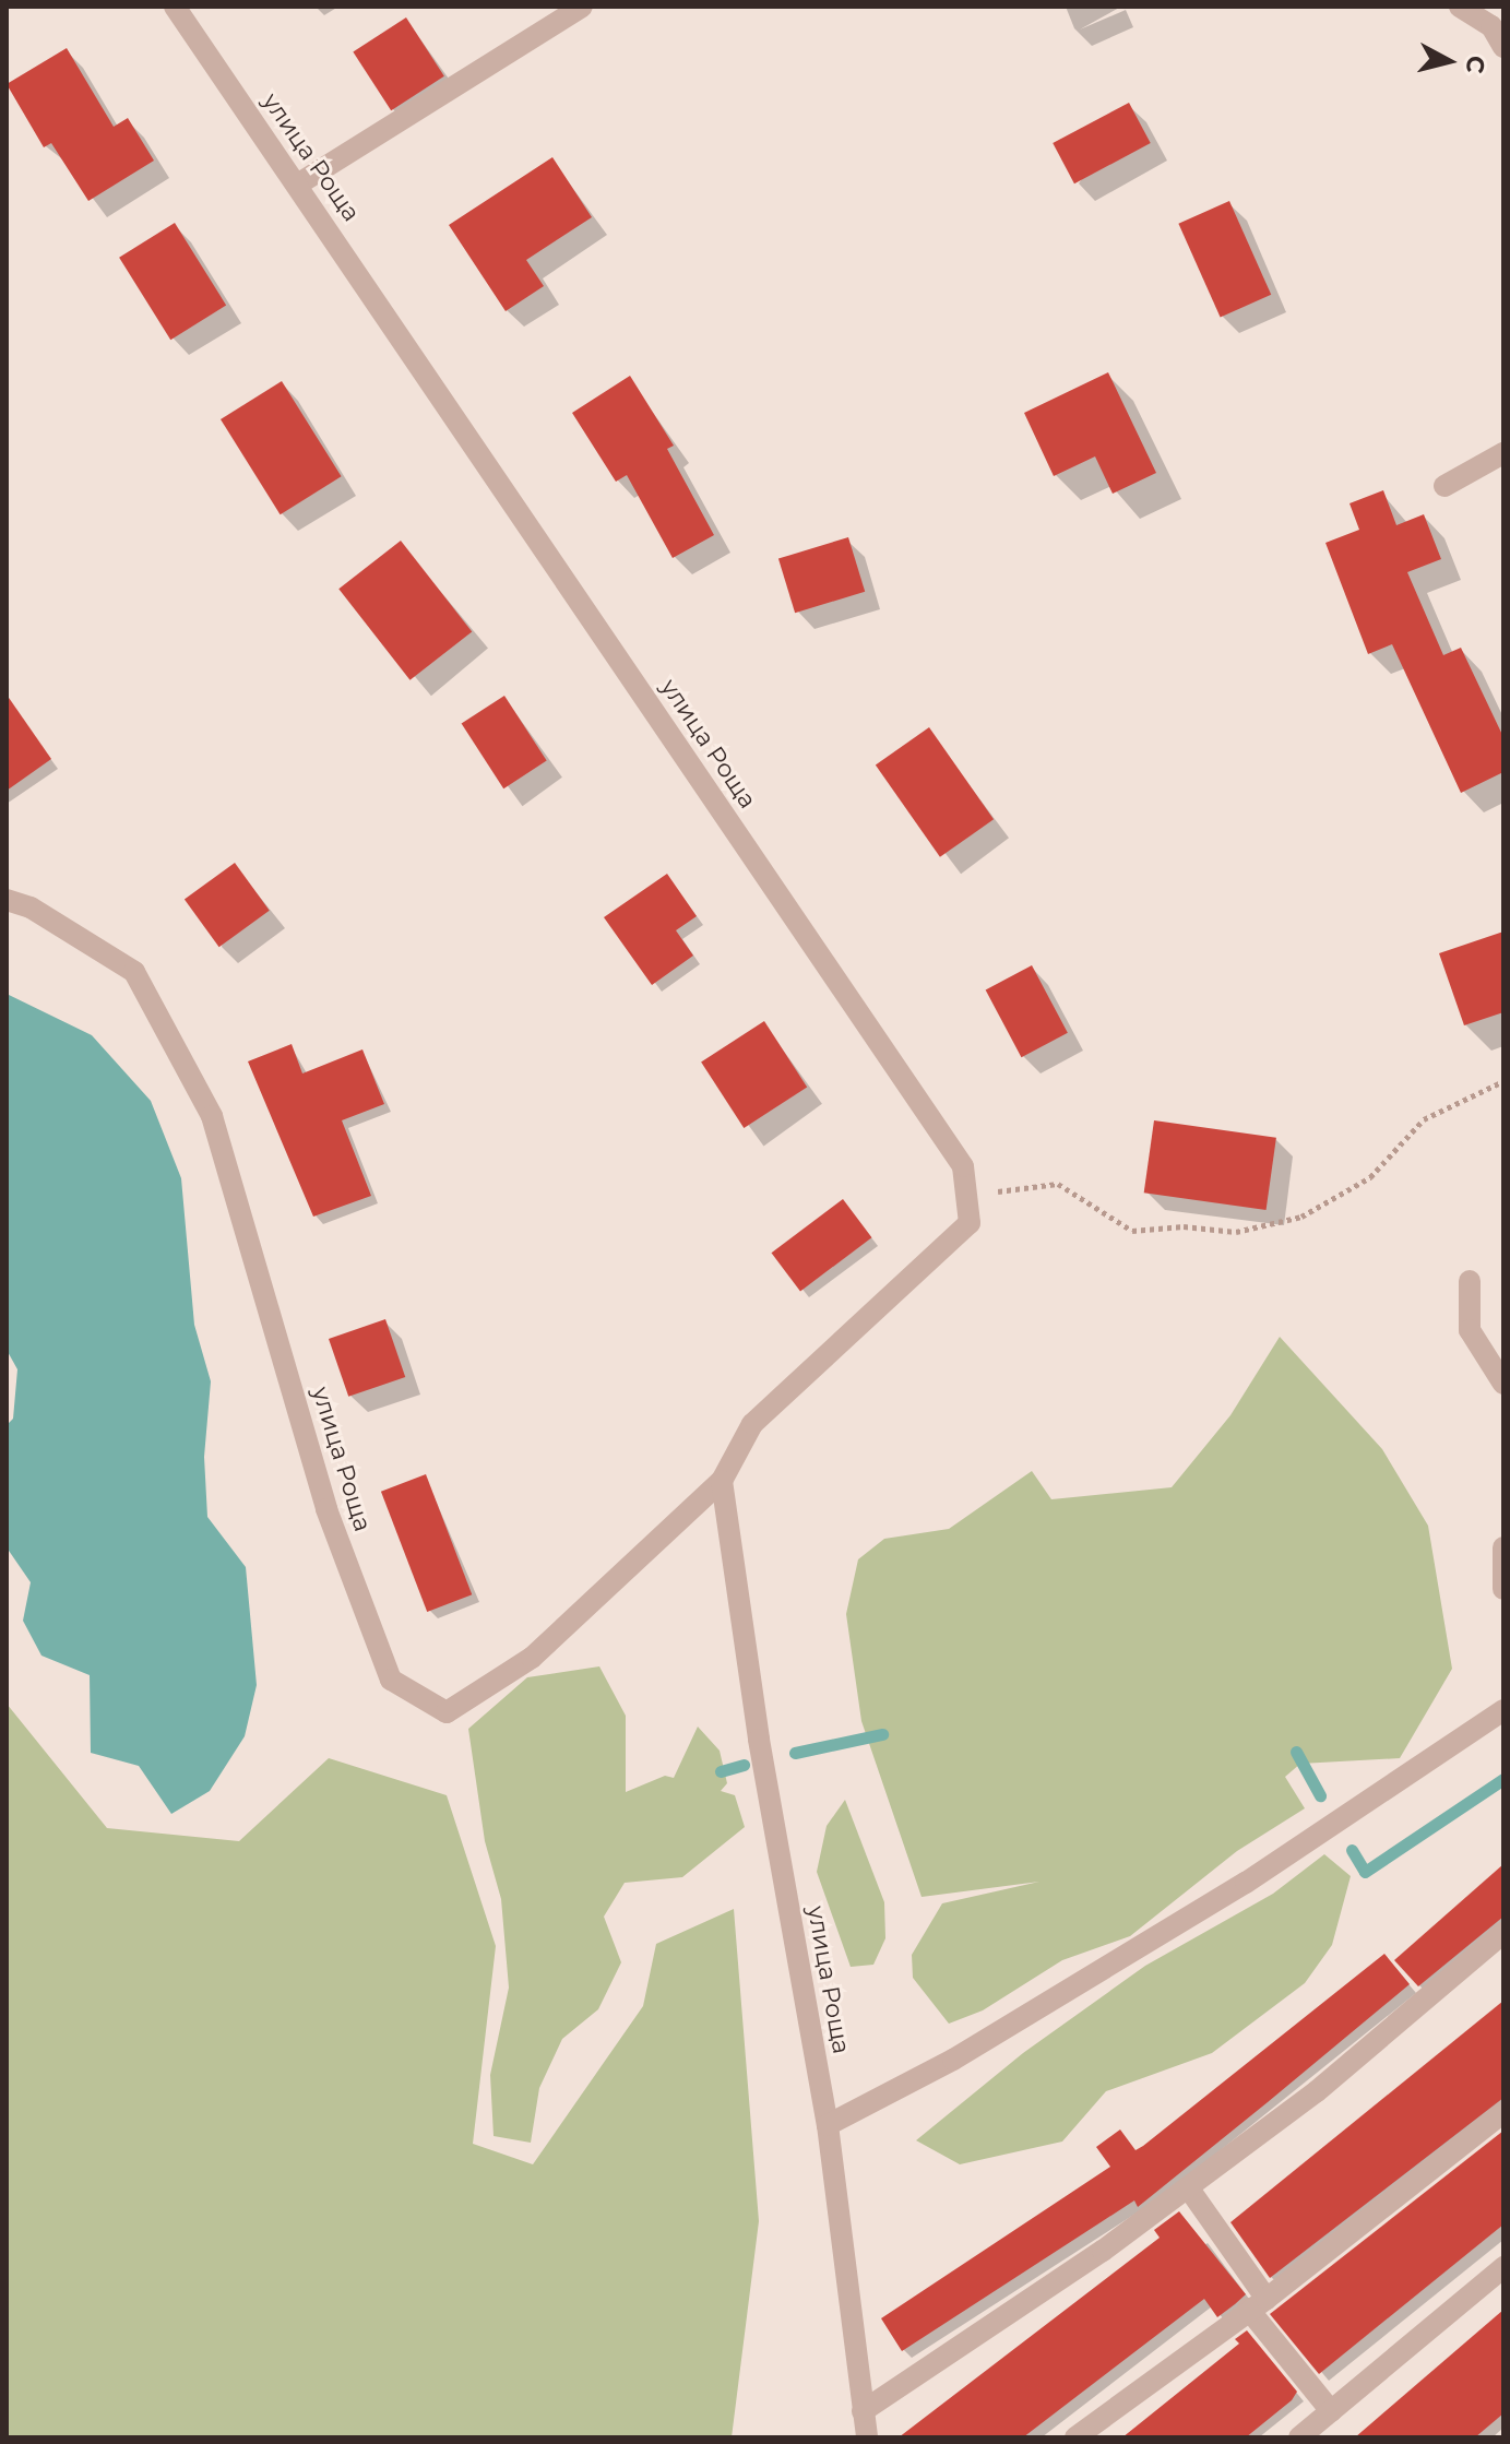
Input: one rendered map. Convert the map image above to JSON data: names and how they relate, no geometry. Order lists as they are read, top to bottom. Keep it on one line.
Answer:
{"streets":{"street":["улица Роща"]},"north":"right"}
